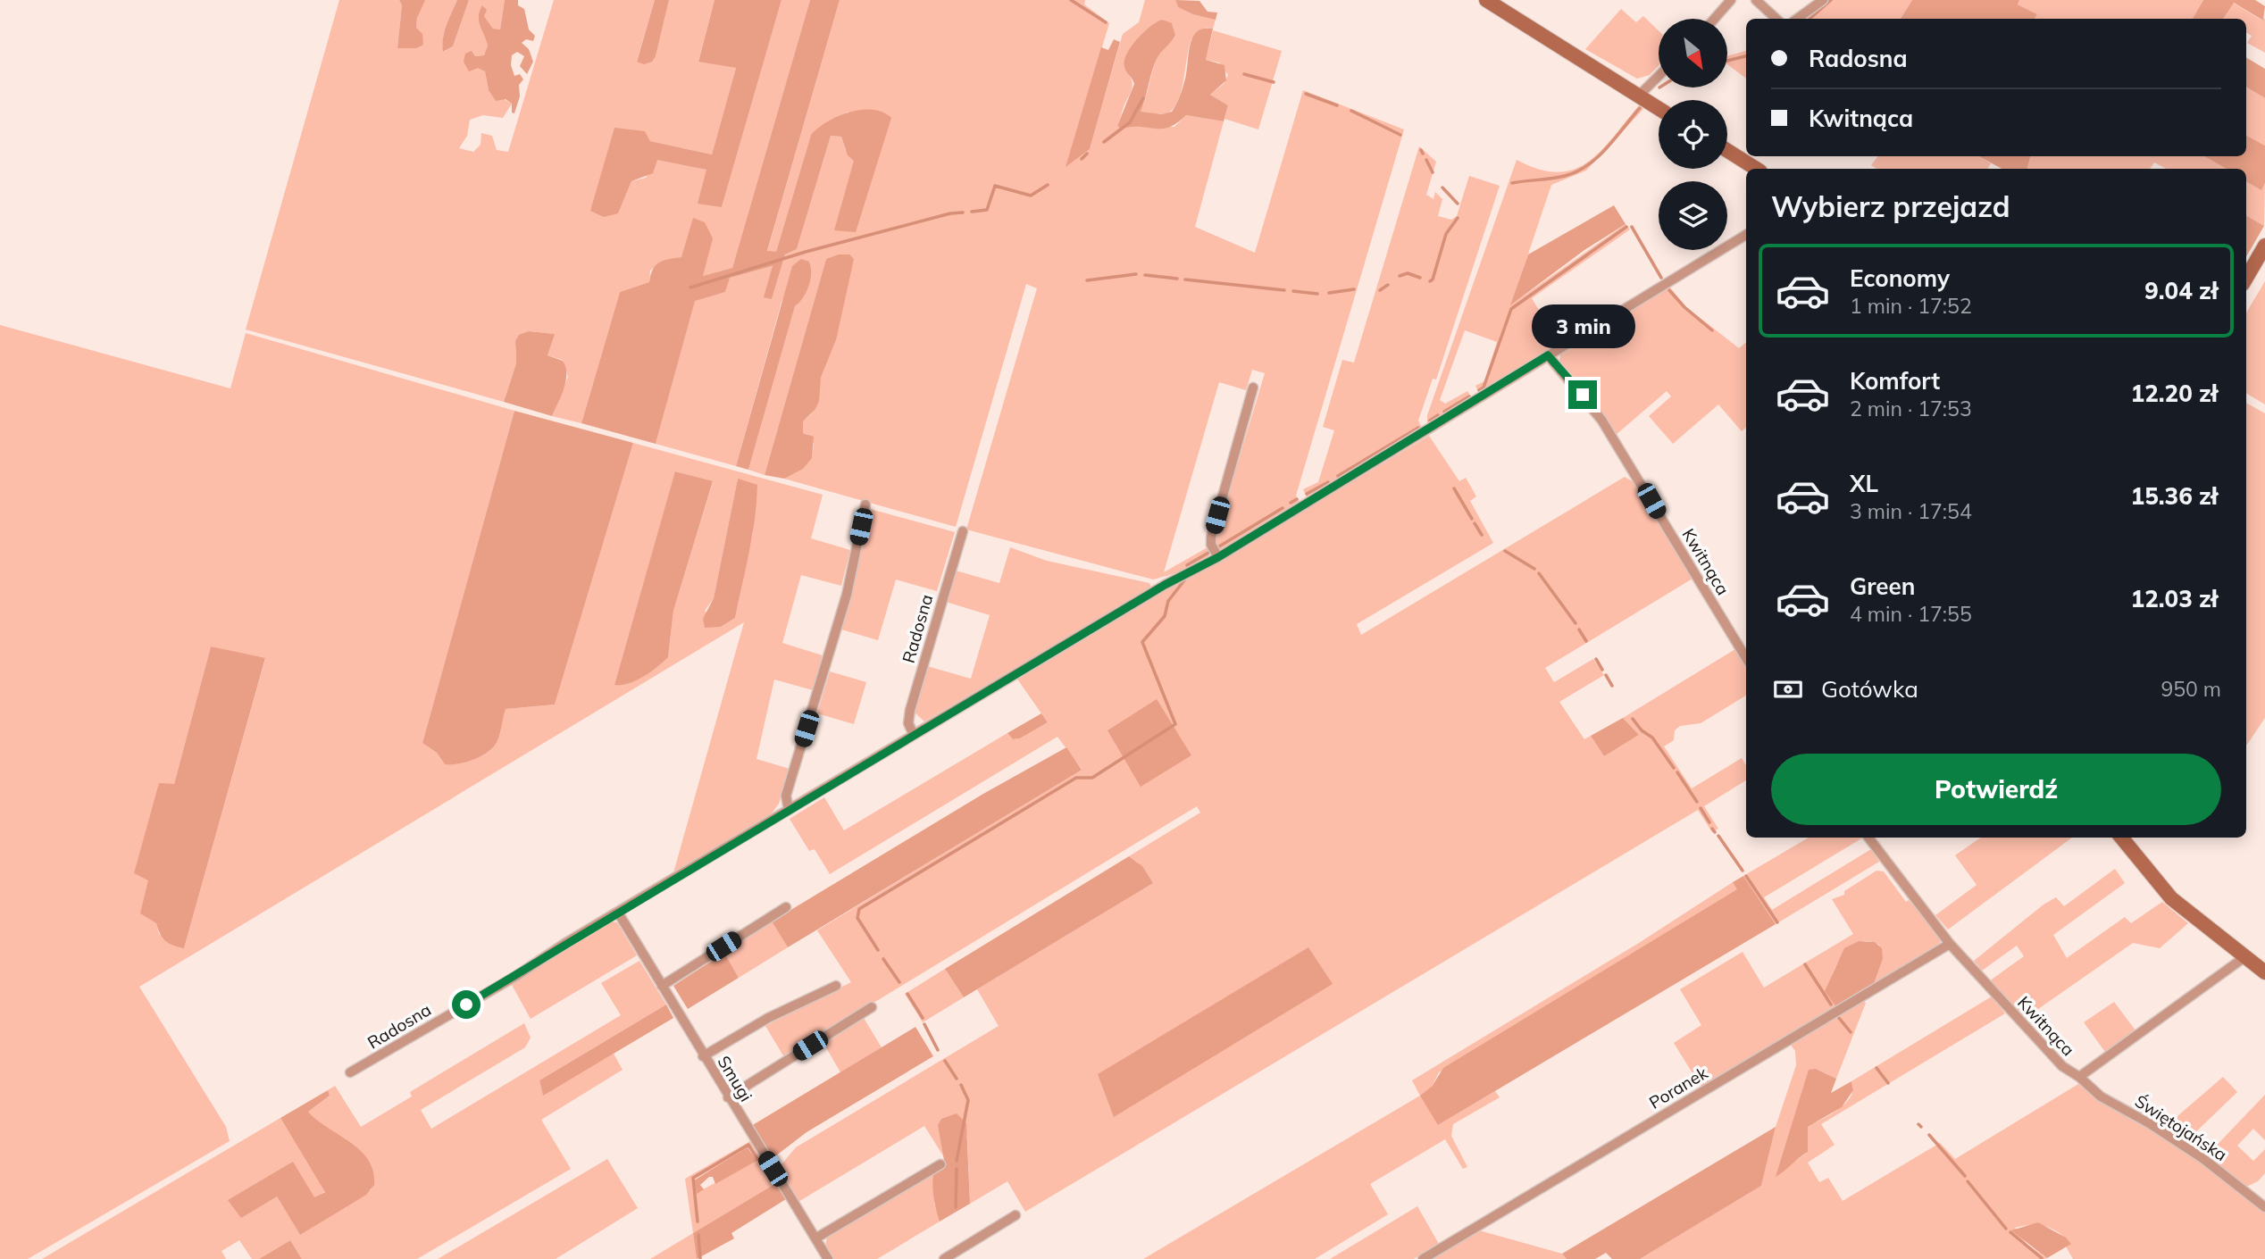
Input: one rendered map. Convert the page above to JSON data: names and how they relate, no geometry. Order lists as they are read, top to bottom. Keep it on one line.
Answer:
{"streets":{"street":["Kwitnąca","Radosna","Smugi","Poranek","Świętojańska"]},"crossings":[["Kwitnąca","Radosna"],["Kwitnąca","Poranek"],["Kwitnąca","Świętojańska"],["Radosna","Smugi"]],"north":"bottom right","page":{"banner":["Radosna","Kwitnąca"],"heading":"Wybierz przejazd","list":[{"name":"Economy","note":"1 min · 17:52","value":"9.04 zł"},{"name":"Komfort","note":"2 min · 17:53","value":"12.20 zł"},{"name":"XL","note":"3 min · 17:54","value":"15.36 zł"},{"name":"Green","note":"4 min · 17:55","value":"12.03 zł"}],"bubble":"3 min","pay":["Gotówka","950 m"],"buttons":"Potwierdź"}}
